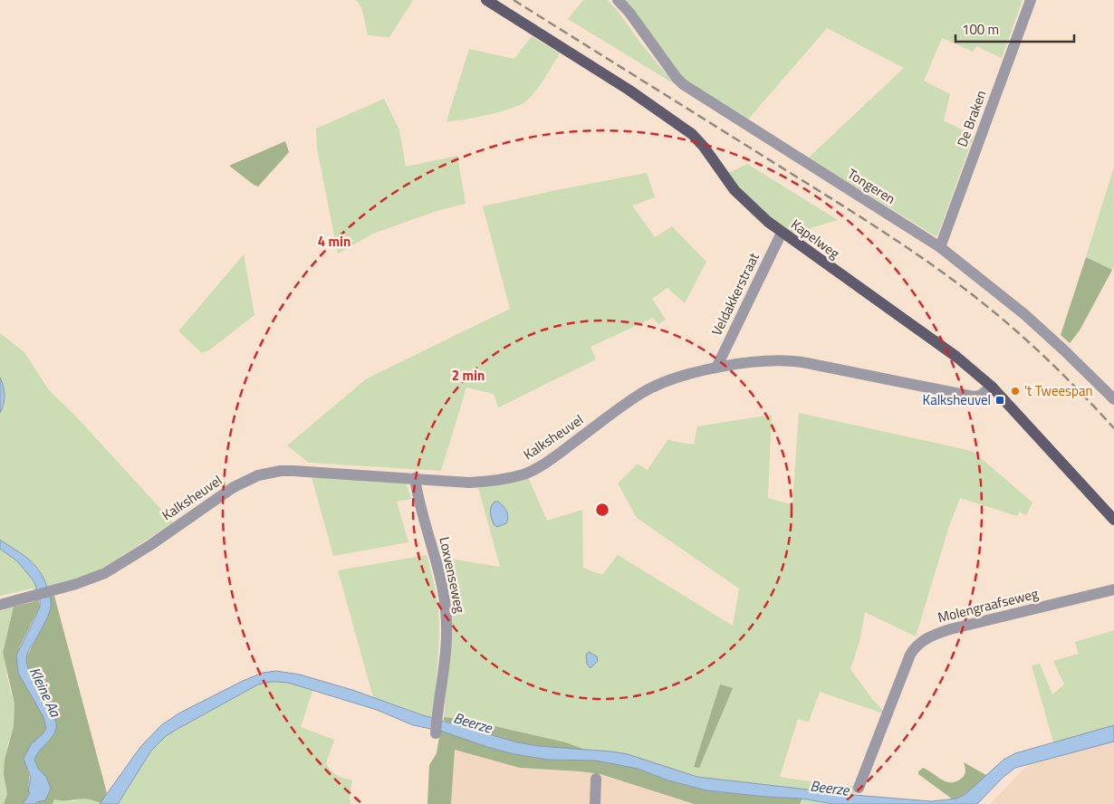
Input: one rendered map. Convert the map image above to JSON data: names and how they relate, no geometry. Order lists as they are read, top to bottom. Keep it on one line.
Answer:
{"streets":{"main road":["Kapelweg"],"street":["De Braken","Tongeren","Veldakkerstraat","Kalksheuvel","Loxvenseweg","Molengraafseweg"]},"crossings":[["De Braken","Tongeren"],["Kapelweg","Veldakkerstraat"],["Kapelweg","Kalksheuvel"],["Veldakkerstraat","Kalksheuvel"],["Kalksheuvel","Loxvenseweg"]],"water":["Kleine Aa","Beerze"],"places":{"other":["'t Tweespan"],"transit":["Kalksheuvel"]},"scale_bar":"100 m","rings":["4 min","2 min"]}
